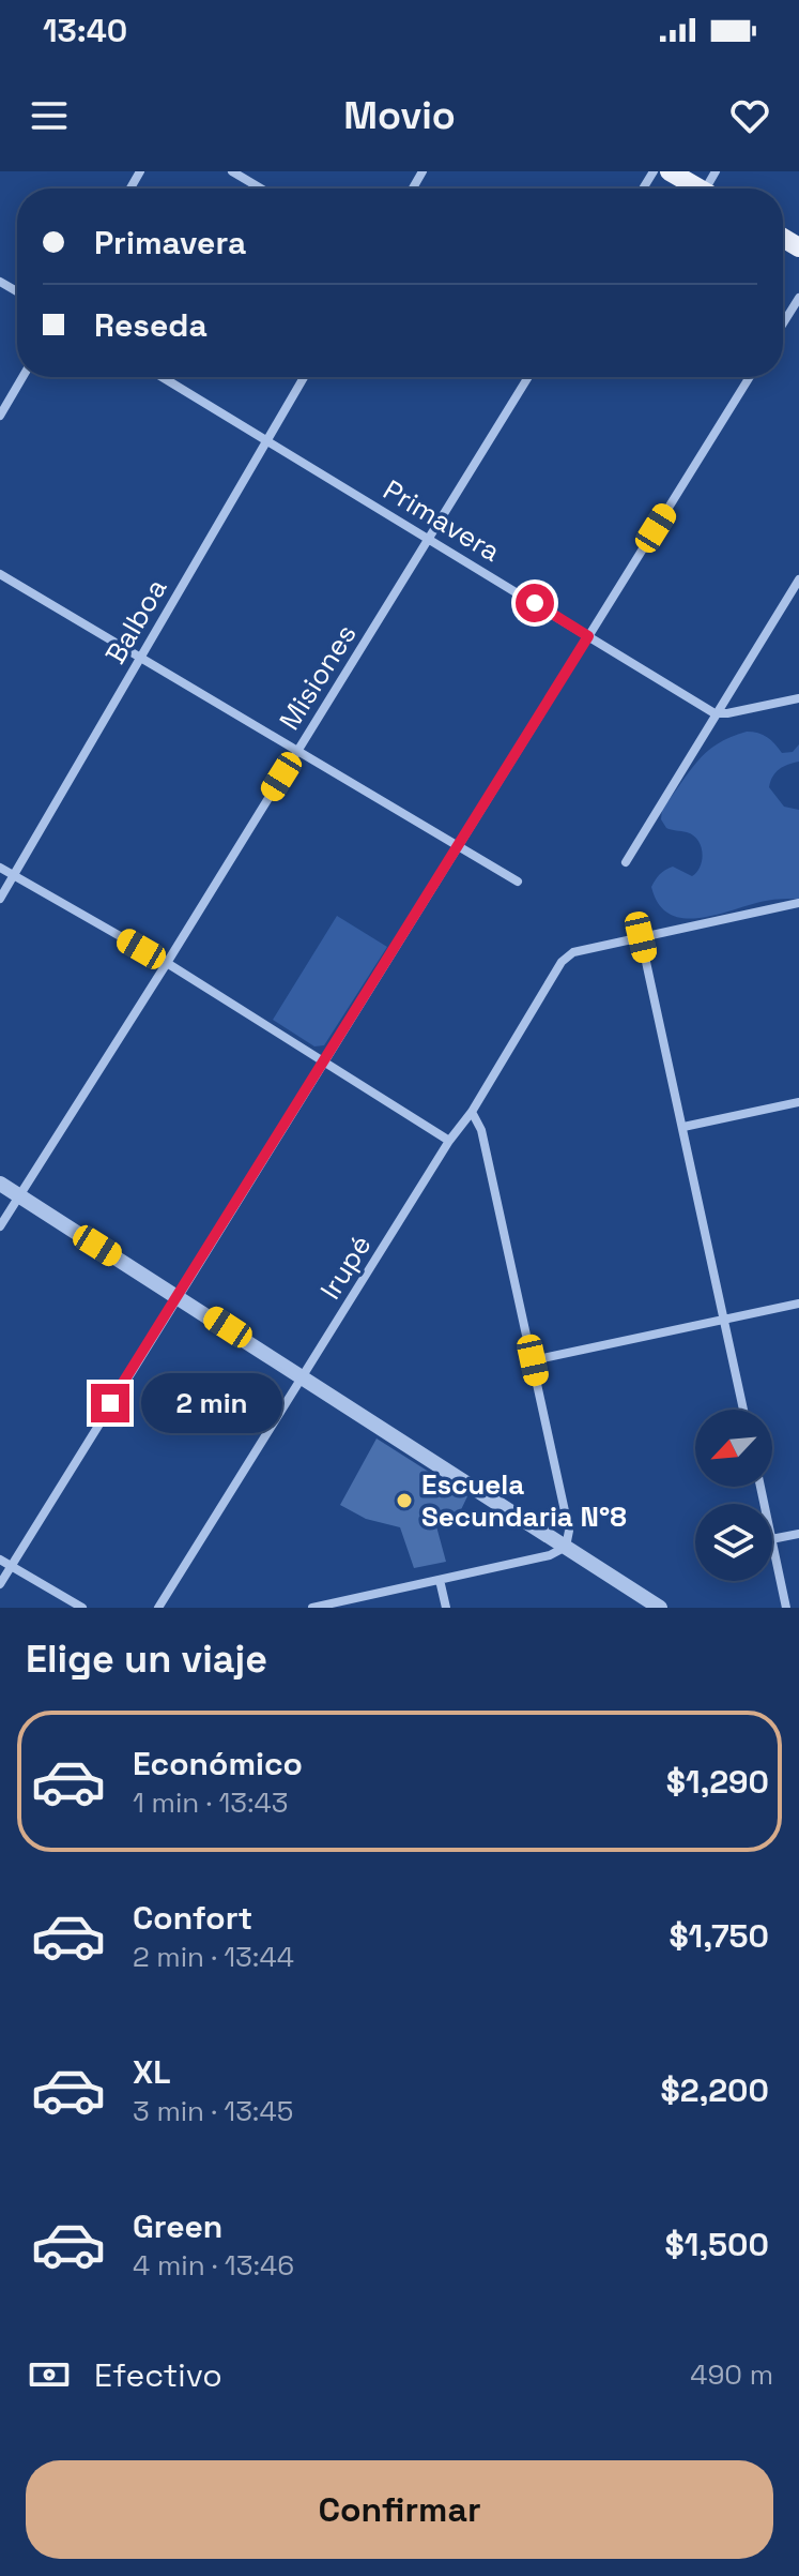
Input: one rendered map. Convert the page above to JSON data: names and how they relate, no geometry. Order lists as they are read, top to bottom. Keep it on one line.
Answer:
{"streets":{"street":["Primavera","Balboa","Misiones","Irupé"]},"crossings":[["Primavera","Balboa"],["Primavera","Misiones"]],"places":["Escuela Secundaria N°8"],"north":"bottom left","page":{"status":"13:40","header":"Movio","banner":["Primavera","Reseda"],"bubble":"2 min","heading":"Elige un viaje","list":[{"name":"Económico","note":"1 min · 13:43","value":"$1,290"},{"name":"Confort","note":"2 min · 13:44","value":"$1,750"},{"name":"XL","note":"3 min · 13:45","value":"$2,200"},{"name":"Green","note":"4 min · 13:46","value":"$1,500"}],"pay":["Efectivo","490 m"],"buttons":"Confirmar"}}
